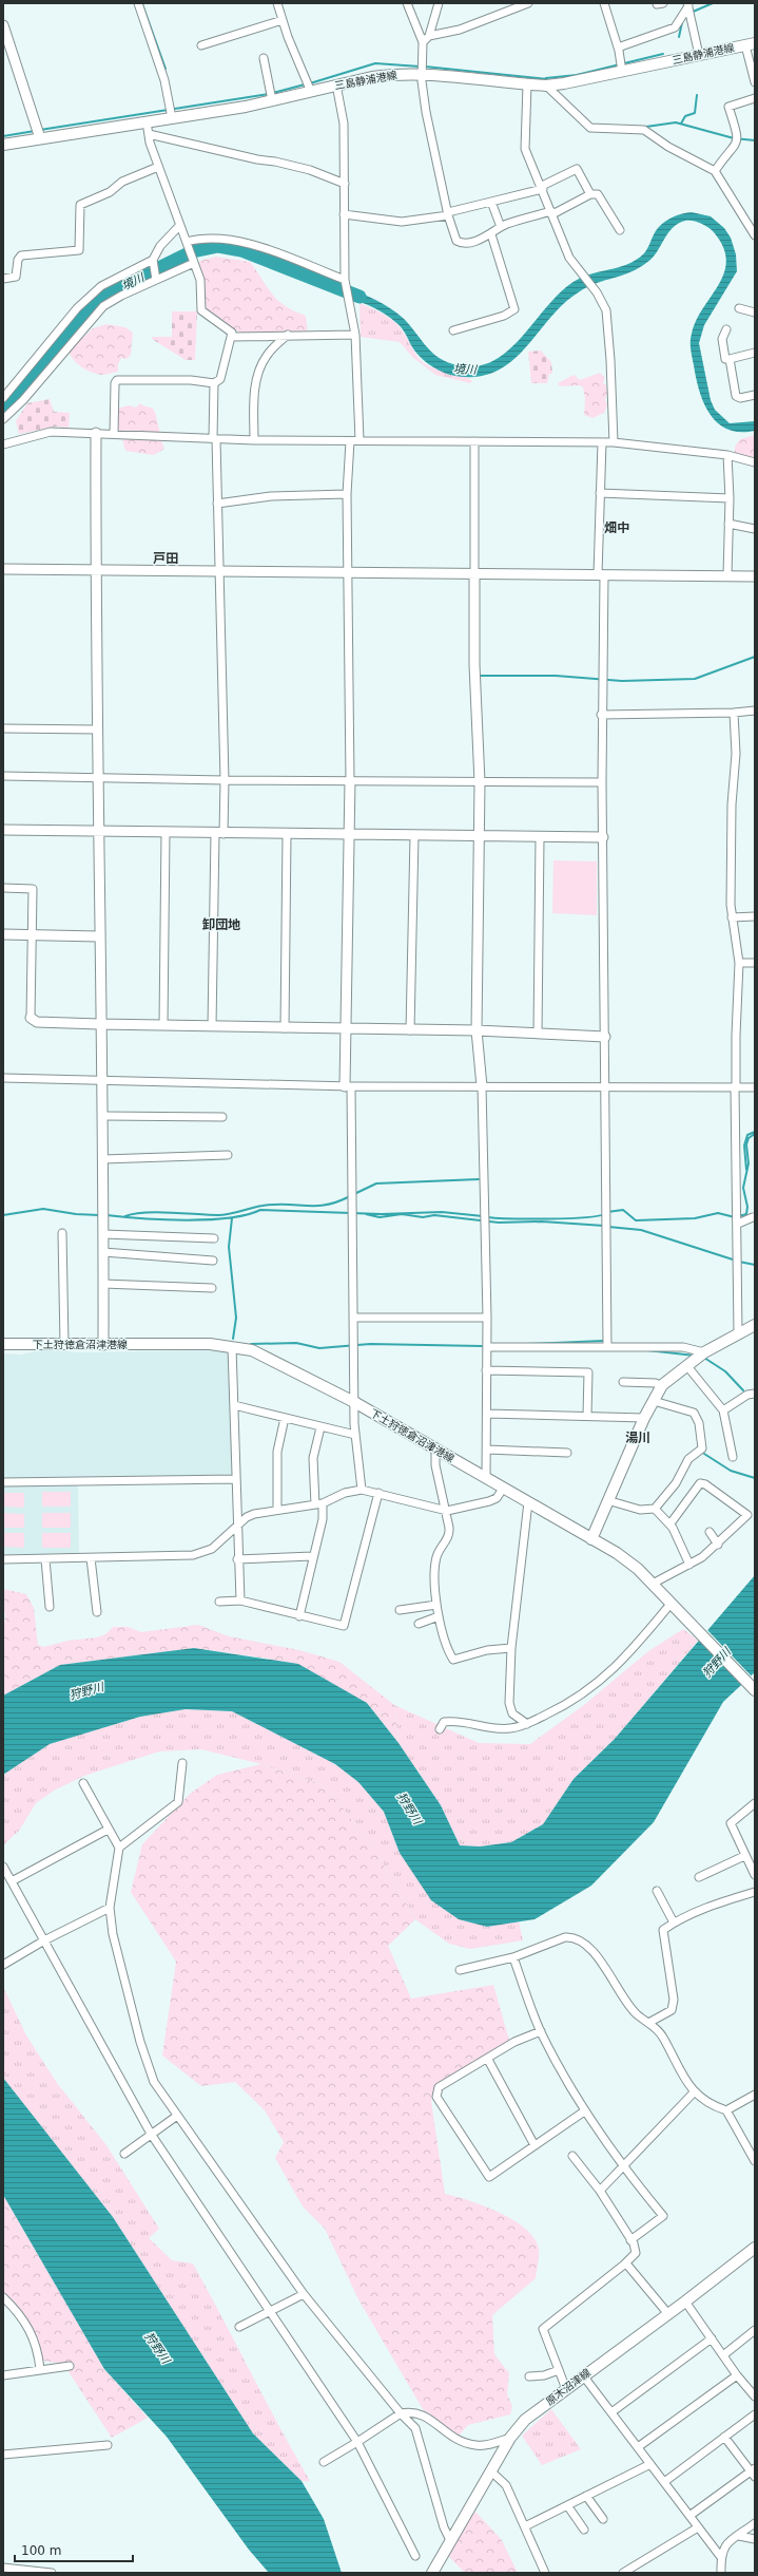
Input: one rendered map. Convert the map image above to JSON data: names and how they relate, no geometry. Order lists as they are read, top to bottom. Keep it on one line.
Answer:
{"streets":{"main road":["三島静浦港線","下土狩徳倉沼津港線","原木沼津線"]},"districts":["畑中","戸田","卸団地","湯川"],"water":["境川","狩野川"],"scale_bar":"100 m"}
